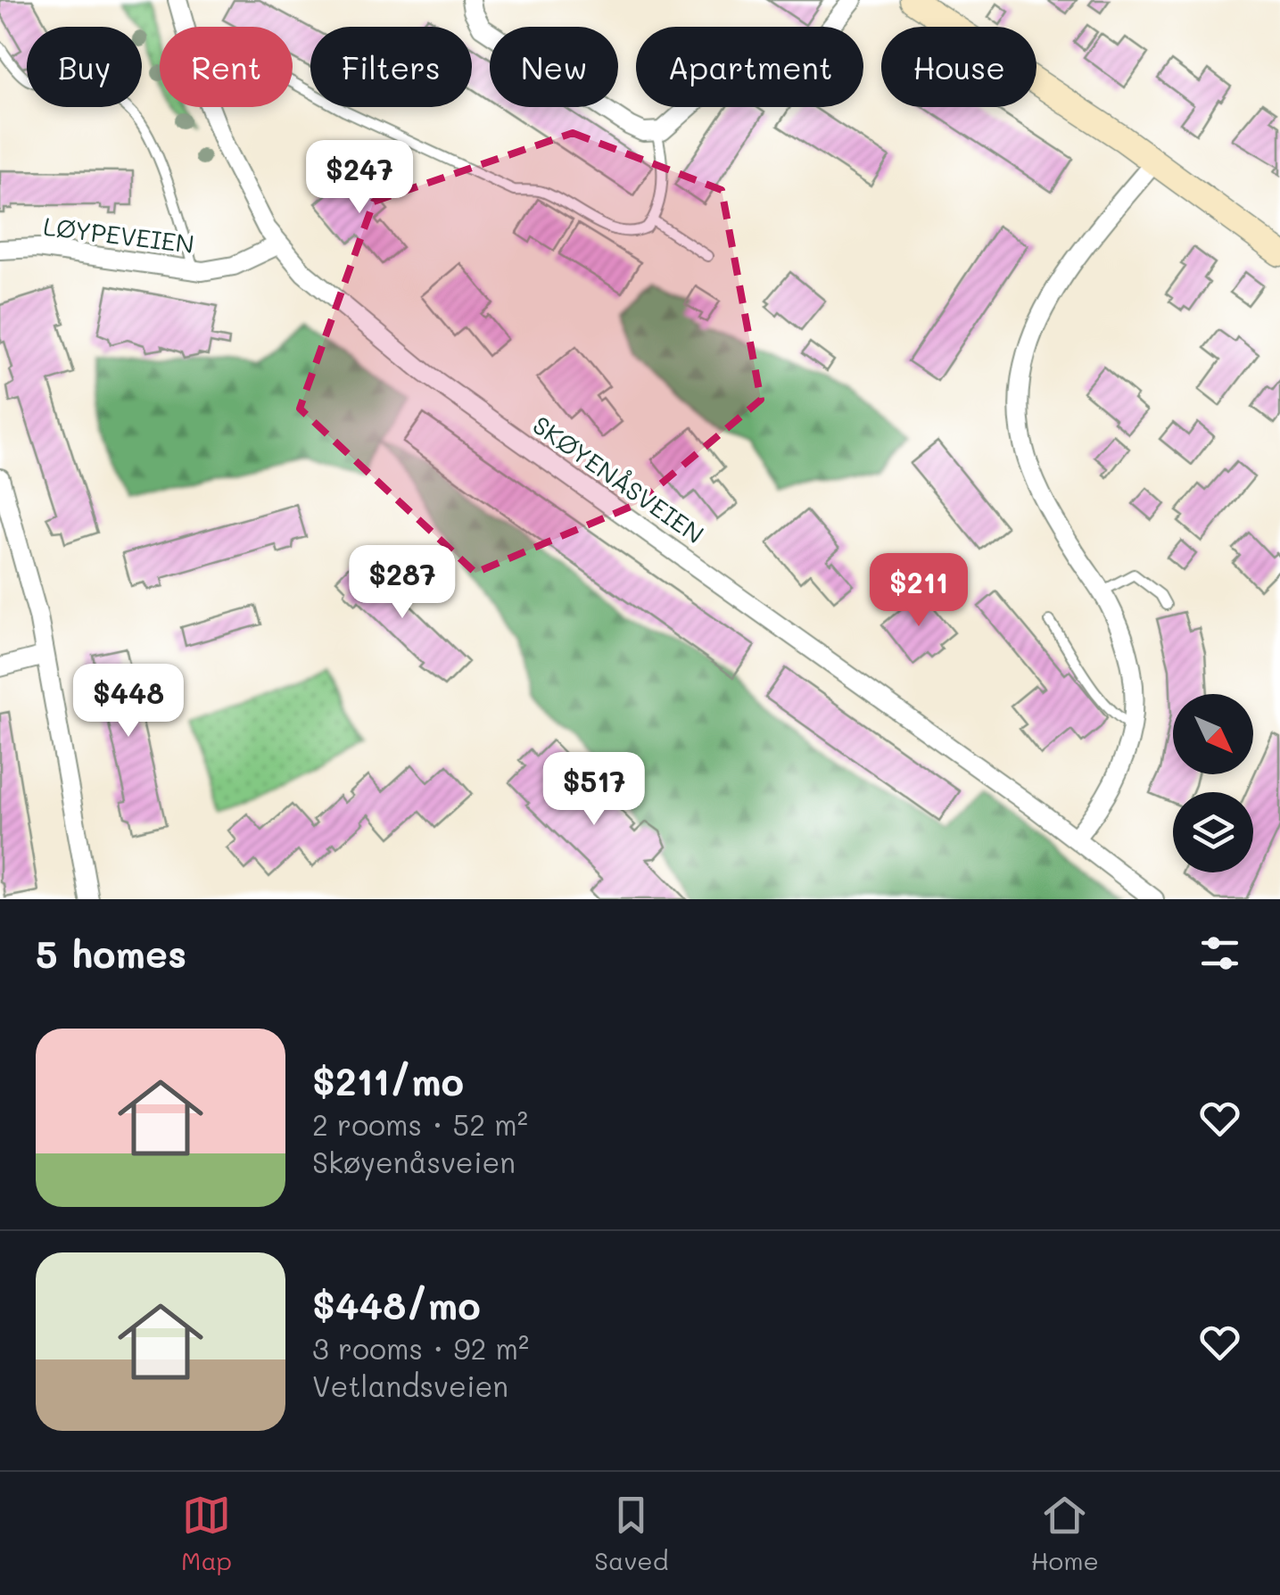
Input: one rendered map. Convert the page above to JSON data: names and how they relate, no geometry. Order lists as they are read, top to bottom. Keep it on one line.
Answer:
{"streets":{"street":["LØYPEVEIEN","SKØYENÅSVEIEN"]},"crossings":[["LØYPEVEIEN","SKØYENÅSVEIEN"]],"north":"bottom right","page":{"chip":["Buy","Rent","Filters","New","Apartment","House"],"price":["$247","$287","$211","$448","$517"],"heading":"5 homes","list":[{"name":"$211/mo","note":"2 rooms · 52 m² · Skøyenåsveien"},{"name":"$448/mo","note":"3 rooms · 92 m² · Vetlandsveien"}],"tabs":["Map","Saved","Home"]}}
